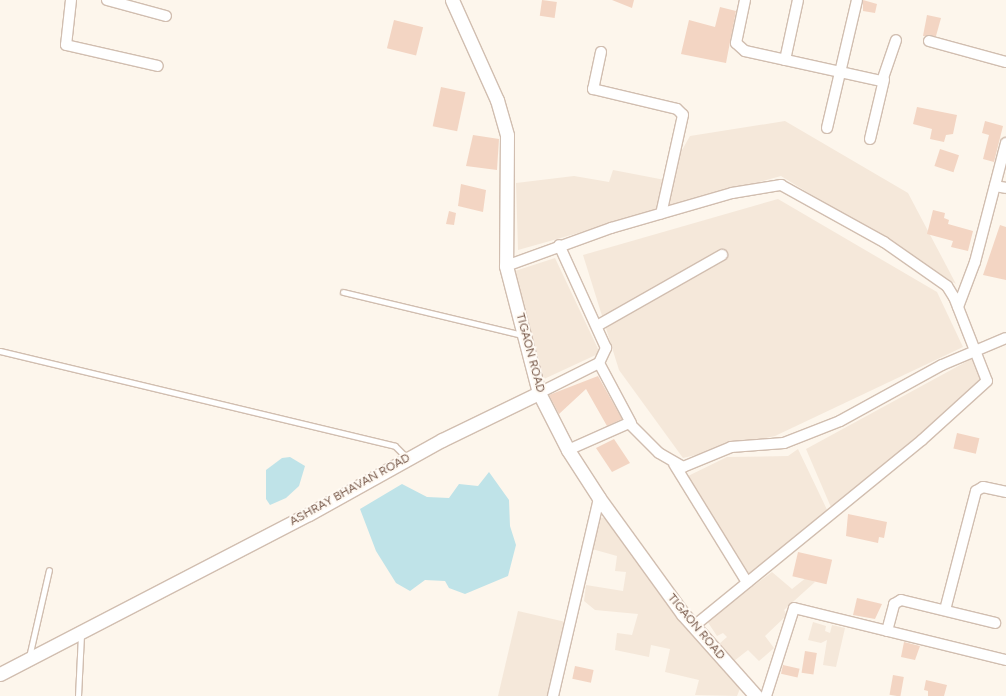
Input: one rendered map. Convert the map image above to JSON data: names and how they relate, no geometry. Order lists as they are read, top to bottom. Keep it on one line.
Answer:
{"streets":{"street":["TIGAON ROAD","ASHRAY BHAVAN ROAD"]},"crossings":[["TIGAON ROAD","ASHRAY BHAVAN ROAD"]]}
